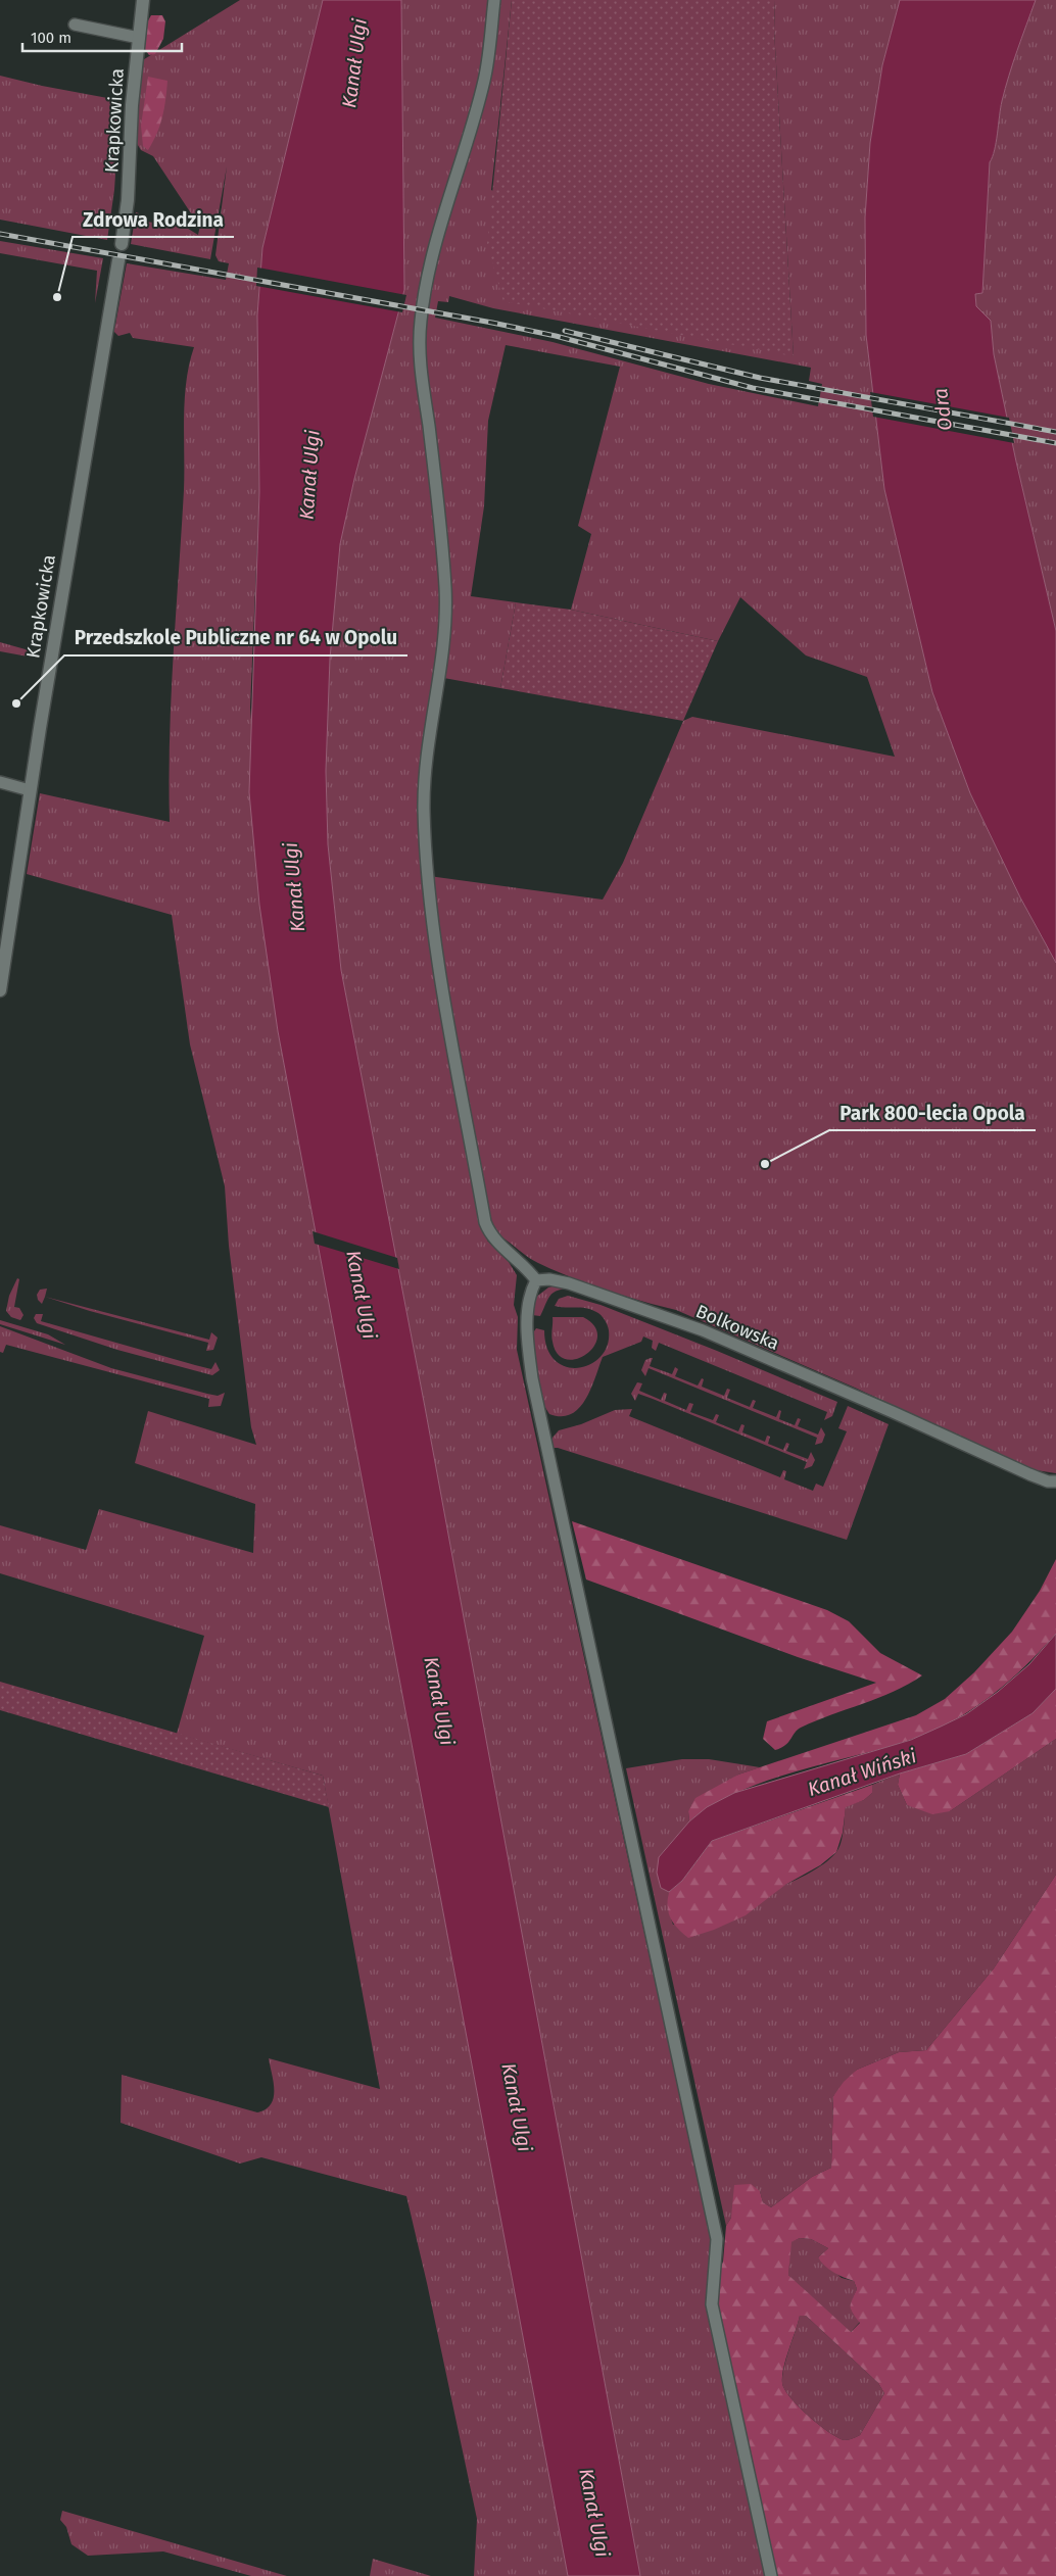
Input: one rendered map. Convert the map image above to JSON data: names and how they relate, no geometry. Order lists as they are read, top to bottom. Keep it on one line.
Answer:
{"streets":{"street":["Krapkowicka","Bolkowska"]},"water":["Kanał Ulgi","Odra","Kanał Wiński"],"places":["Zdrowa Rodzina","Przedszkole Publiczne nr 64 w Opolu","Park 800-lecia Opola"],"scale_bar":"100 m"}
